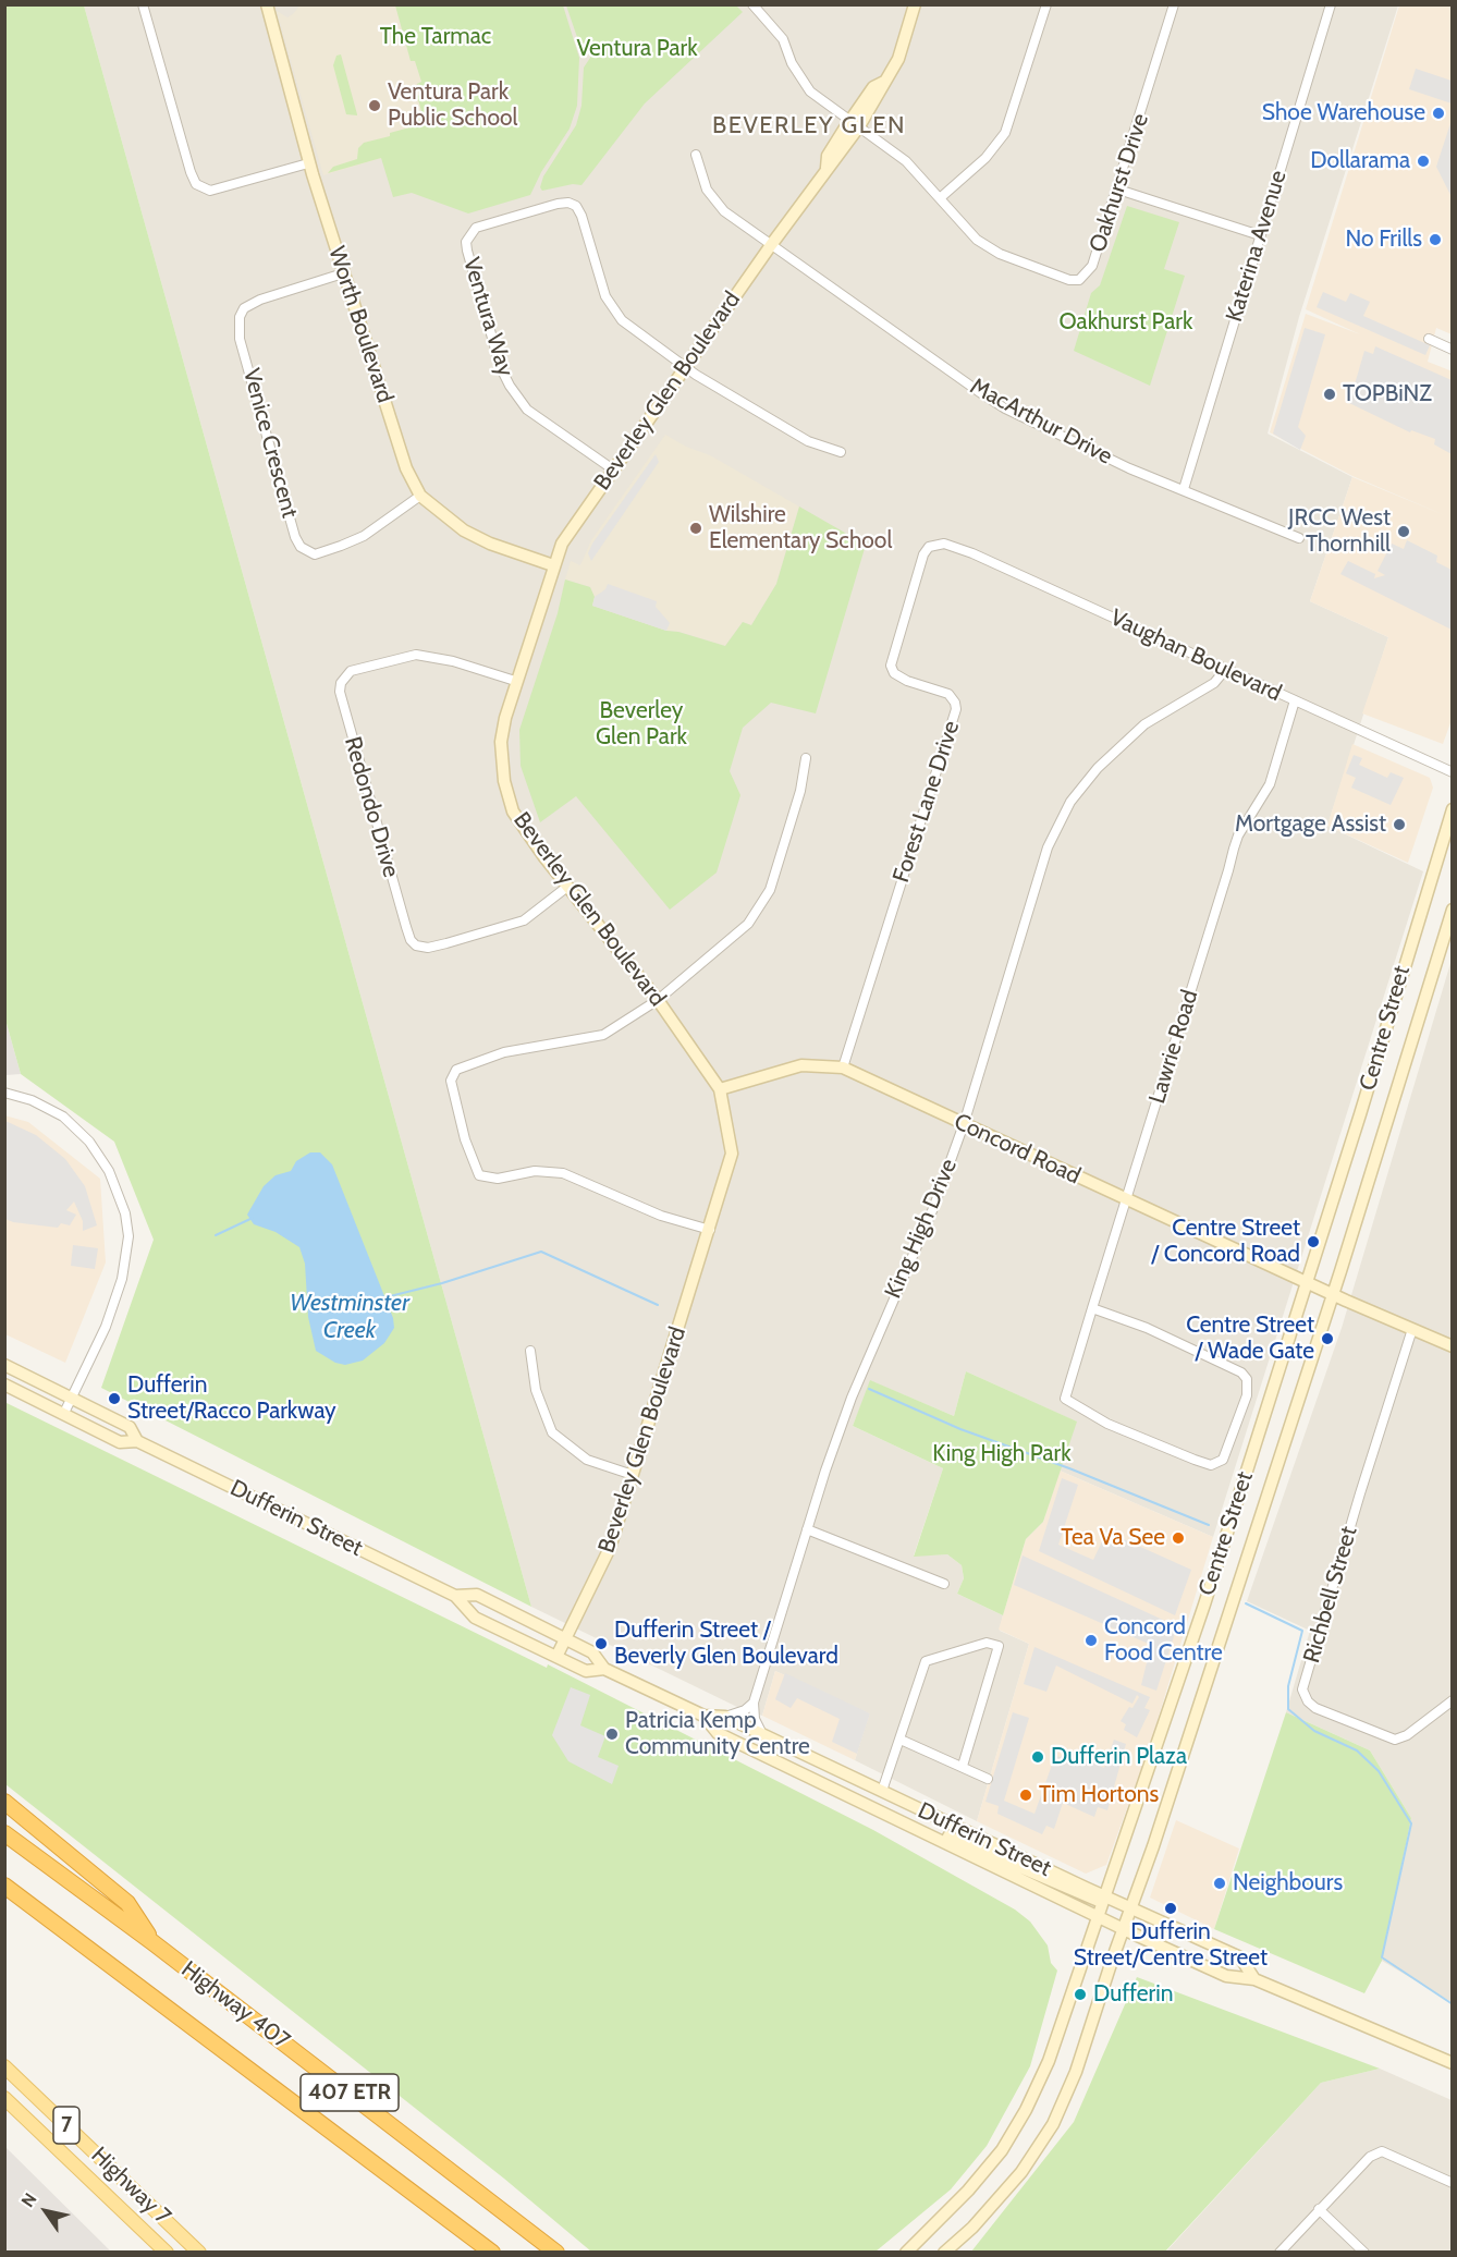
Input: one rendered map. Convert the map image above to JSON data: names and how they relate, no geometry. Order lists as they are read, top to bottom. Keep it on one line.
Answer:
{"streets":{"highway":["Highway 407","407 ETR"],"main road":["Worth Boulevard","Beverley Glen Boulevard","Centre Street","Concord Road","Dufferin Street","7","Highway 7"],"street":["Oakhurst Drive","Katerina Avenue","Ventura Way","MacArthur Drive","Venice Crescent","Vaughan Boulevard","Forest Lane Drive","Redondo Drive","Lawrie Road","King High Drive","Richbell Street"]},"crossings":[["Oakhurst Drive","Beverley Glen Boulevard"],["Katerina Avenue","MacArthur Drive"],["Ventura Way","Beverley Glen Boulevard"],["Worth Boulevard","Beverley Glen Boulevard"],["Worth Boulevard","Venice Crescent"],["Beverley Glen Boulevard","MacArthur Drive"],["Beverley Glen Boulevard","Redondo Drive"],["Beverley Glen Boulevard","Concord Road"],["Beverley Glen Boulevard","Dufferin Street"],["Vaughan Boulevard","Forest Lane Drive"],["Vaughan Boulevard","Lawrie Road"],["Vaughan Boulevard","King High Drive"],["Forest Lane Drive","Concord Road"],["Centre Street","Concord Road"],["Centre Street","Dufferin Street"],["Lawrie Road","Concord Road"],["Concord Road","King High Drive"],["Concord Road","Richbell Street"]],"districts":["BEVERLEY GLEN"],"water":["Westminster Creek"],"parks":["The Tarmac","Ventura Park","Oakhurst Park","Beverley Glen Park","King High Park"],"places":["Ventura Park Public School","Shoe Warehouse","Dollarama","No Frills","TOPBiNZ","Wilshire Elementary School","JRCC West Thornhill","Mortgage Assist","Centre Street / Concord Road","Centre Street / Wade Gate","Dufferin Street/Racco Parkway","Tea Va See","Concord Food Centre","Dufferin Street / Beverly Glen Boulevard","Patricia Kemp Community Centre","Dufferin Plaza","Tim Hortons","Neighbours","Dufferin Street/Centre Street","Dufferin"],"north":"top left"}
